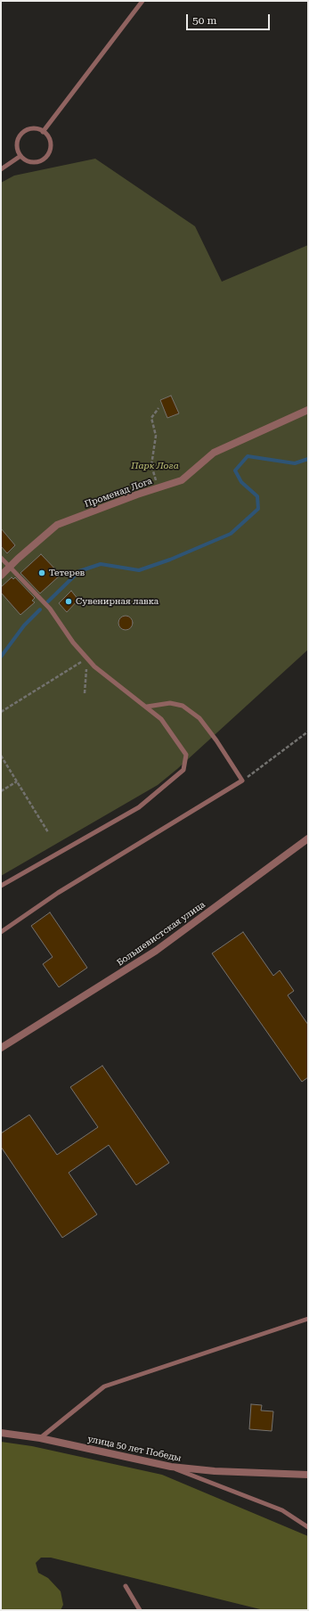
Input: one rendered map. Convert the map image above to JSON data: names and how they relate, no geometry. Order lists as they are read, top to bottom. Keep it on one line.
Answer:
{"streets":{"street":["Променад Лога","Большевистская улица","улица 50 лет Победы"]},"parks":["Парк Лога"],"places":["Тетерев","Сувенирная лавка"],"scale_bar":"50 m"}
